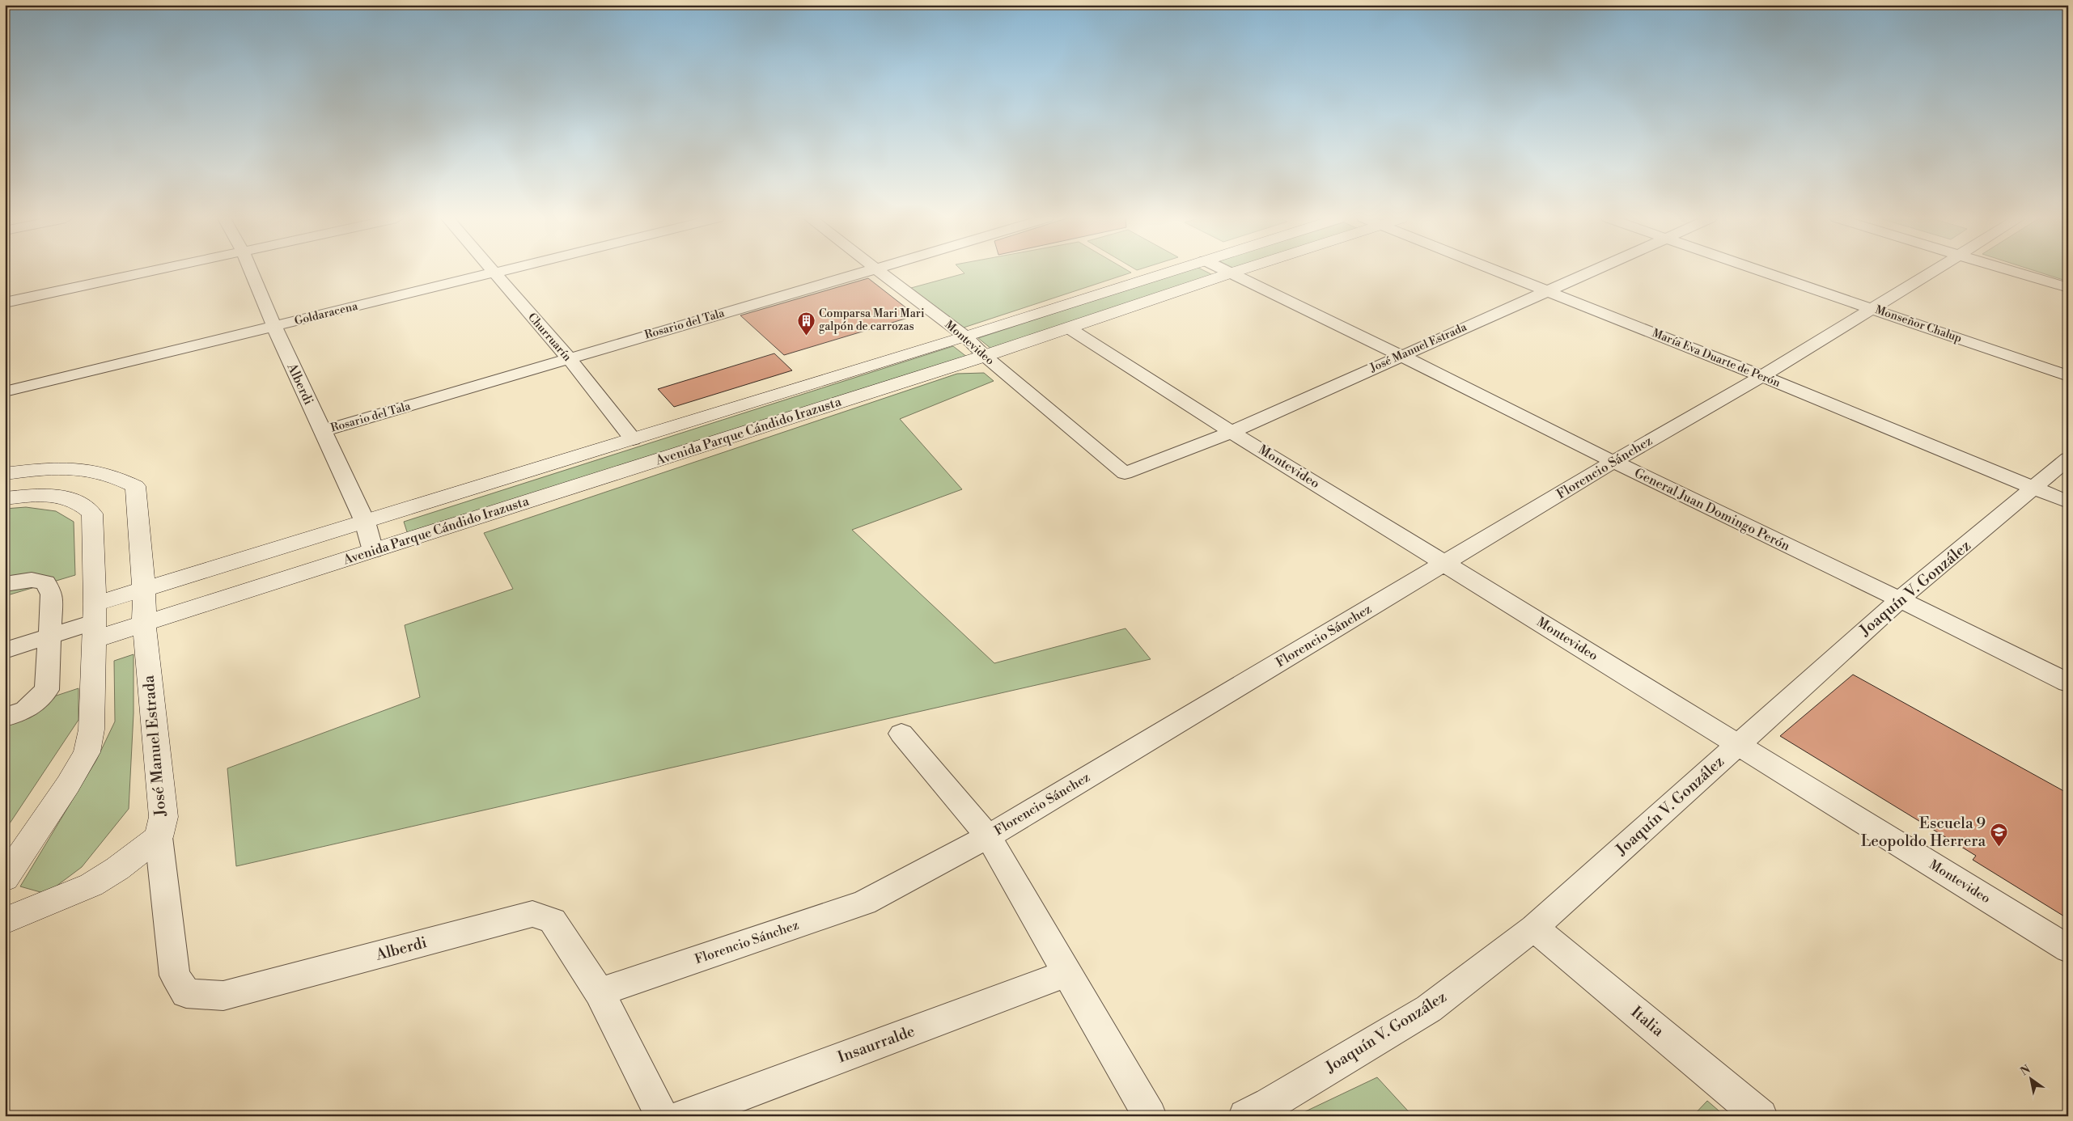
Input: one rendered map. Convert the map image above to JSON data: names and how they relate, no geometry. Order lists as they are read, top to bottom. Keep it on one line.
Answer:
{"streets":{"main road":["José Manuel Estrada","Avenida Parque Cándido Irazusta"],"street":["Goldaracena","Rosario del Tala","Monseñor Chalup","Churruarín","Montevideo","María Eva Duarte de Perón","Alberdi","Florencio Sánchez","General Juan Domingo Perón","Joaquín V. González","Italia","Insaurralde"]},"crossings":[["Goldaracena","Churruarín"],["Goldaracena","Alberdi"],["Rosario del Tala","Churruarín"],["Rosario del Tala","Alberdi"],["Monseñor Chalup","Florencio Sánchez"],["Churruarín","Avenida Parque Cándido Irazusta"],["Montevideo","José Manuel Estrada"],["Montevideo","Avenida Parque Cándido Irazusta"],["Montevideo","Florencio Sánchez"],["Montevideo","Joaquín V. González"],["José Manuel Estrada","María Eva Duarte de Perón"],["José Manuel Estrada","Alberdi"],["José Manuel Estrada","Avenida Parque Cándido Irazusta"],["José Manuel Estrada","General Juan Domingo Perón"],["María Eva Duarte de Perón","Florencio Sánchez"],["María Eva Duarte de Perón","Joaquín V. González"],["Alberdi","Avenida Parque Cándido Irazusta"],["Alberdi","Florencio Sánchez"],["Avenida Parque Cándido Irazusta","General Juan Domingo Perón"],["Florencio Sánchez","General Juan Domingo Perón"],["General Juan Domingo Perón","Joaquín V. González"],["Joaquín V. González","Italia"]],"places":{"building":["Comparsa Mari Mari galpón de carrozas"],"school or university":["Escuela 9 Leopoldo Herrera"]},"north":"top left"}
